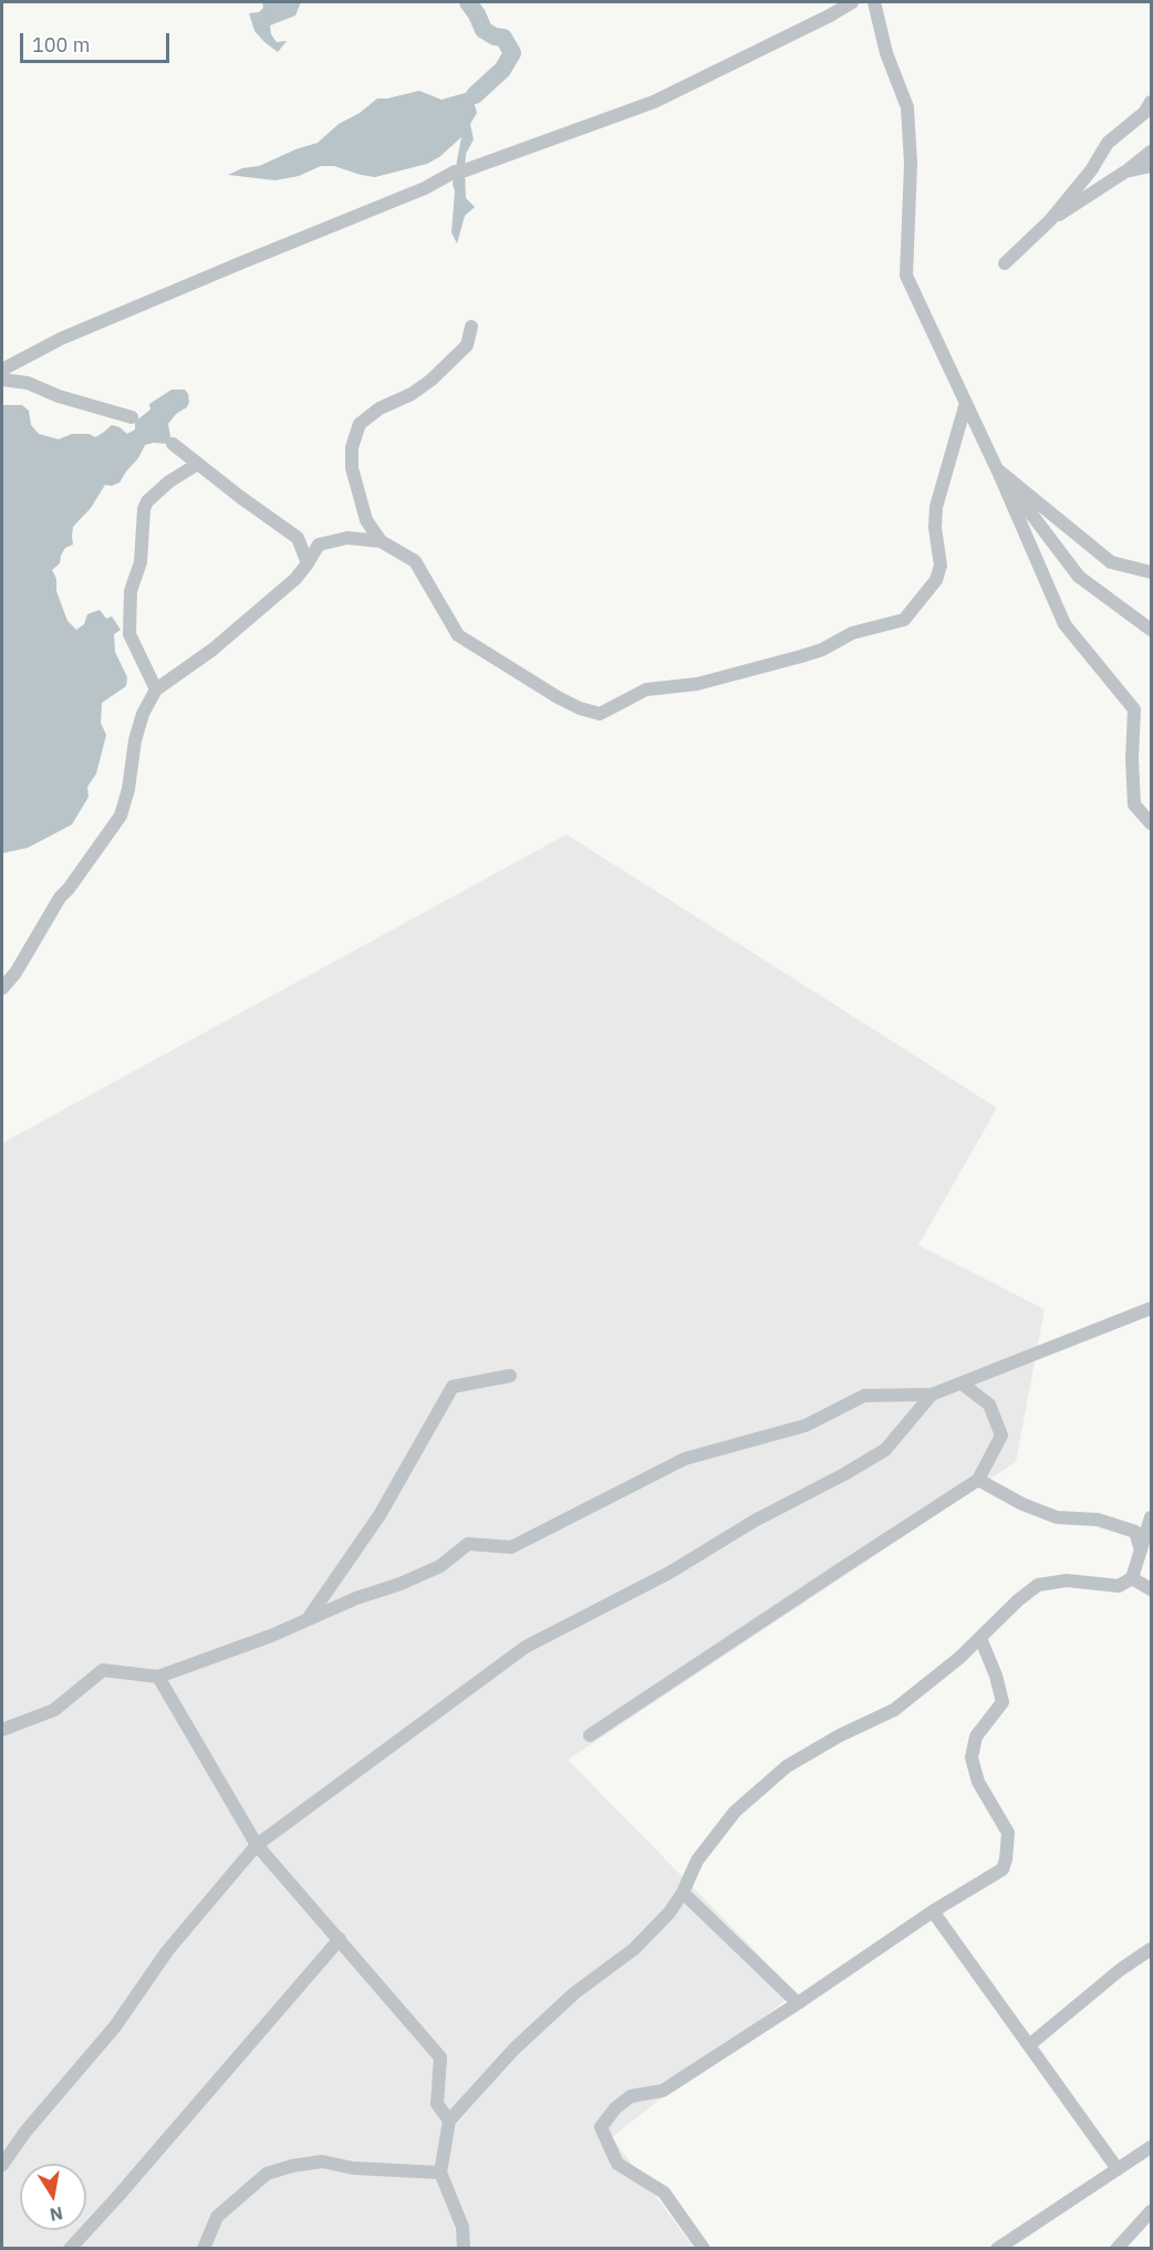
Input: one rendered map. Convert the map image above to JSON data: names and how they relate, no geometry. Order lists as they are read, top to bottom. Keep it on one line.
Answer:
{"scale_bar":"100 m","north":"bottom"}
